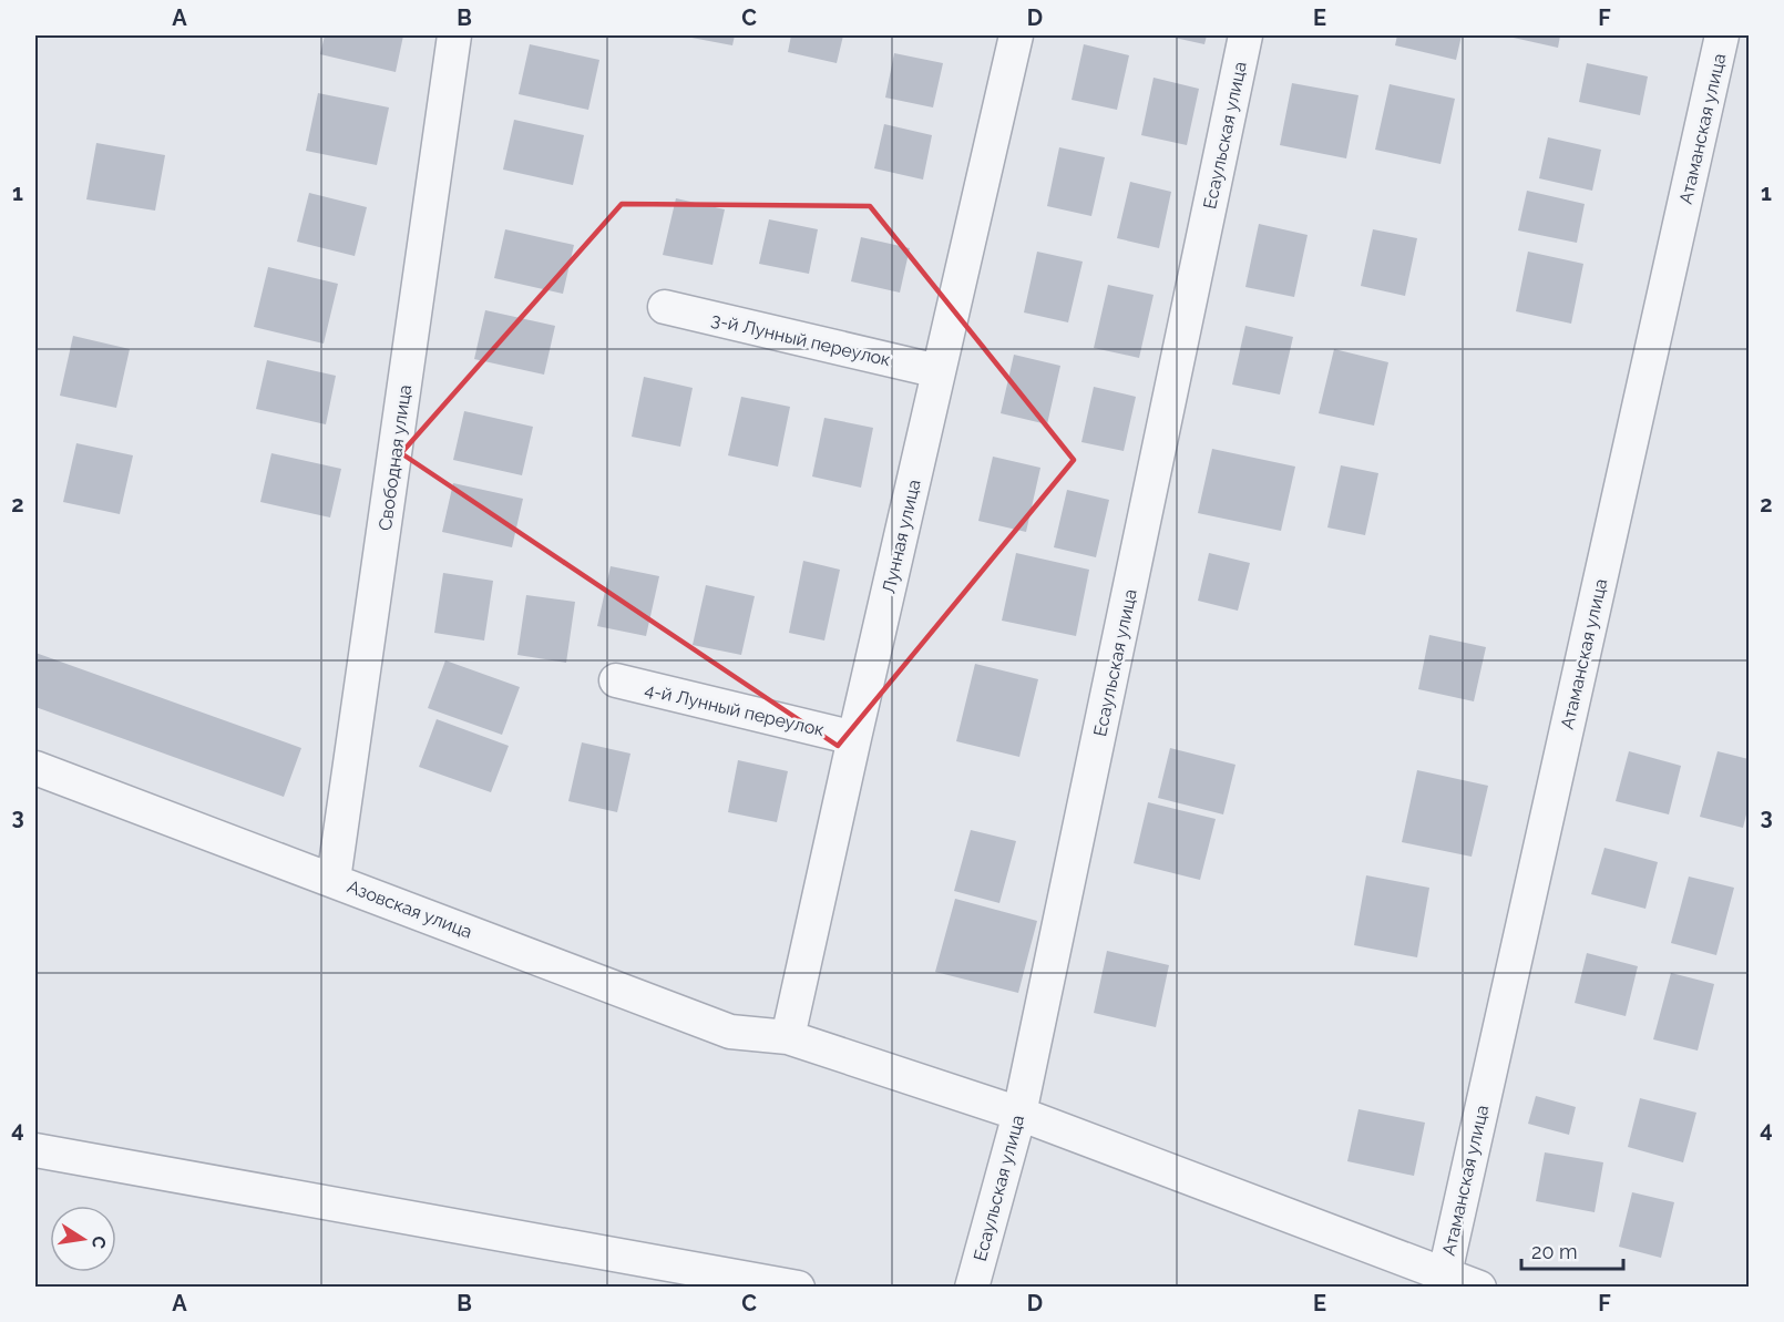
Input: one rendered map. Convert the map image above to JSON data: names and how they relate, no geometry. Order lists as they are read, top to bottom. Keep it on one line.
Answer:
{"streets":{"street":["Атаманская улица","Есаульская улица","3-й Лунный переулок","Свободная улица","Лунная улица","4-й Лунный переулок","Азовская улица"]},"crossings":[["Атаманская улица","Азовская улица"],["Есаульская улица","Азовская улица"],["3-й Лунный переулок","Лунная улица"],["Свободная улица","Азовская улица"],["Лунная улица","4-й Лунный переулок"],["Лунная улица","Азовская улица"]],"scale_bar":"20 m","north":"right","grid":{"columns":["A","B","C","D","E","F"],"rows":["1","2","3","4"]}}
